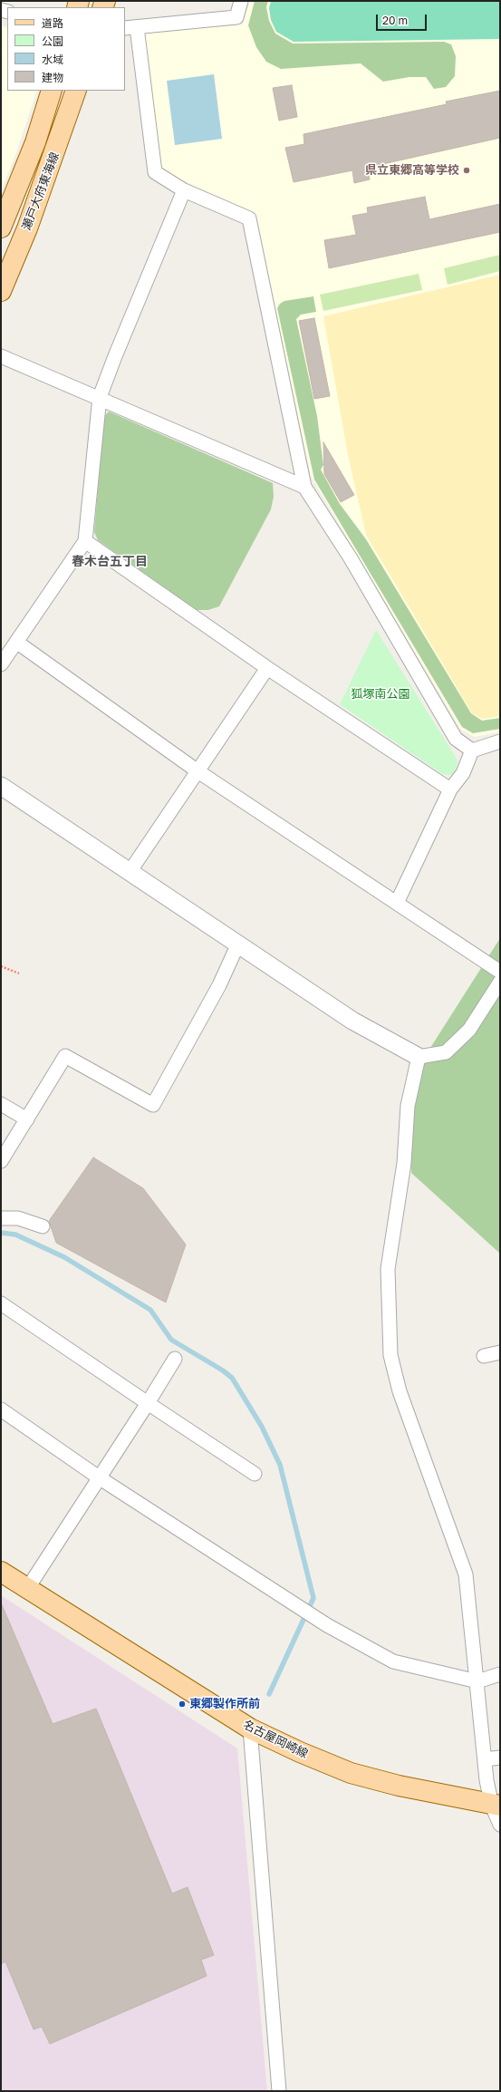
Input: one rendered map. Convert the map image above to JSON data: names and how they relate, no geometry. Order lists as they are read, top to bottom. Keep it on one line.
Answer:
{"streets":{"main road":["瀬戸大府東海線","名古屋岡崎線"]},"districts":["春木台五丁目"],"parks":["狐塚南公園"],"places":["県立東郷高等学校","東郷製作所前"],"legend":["道路","公園","水域","建物"],"scale_bar":"20 m"}
